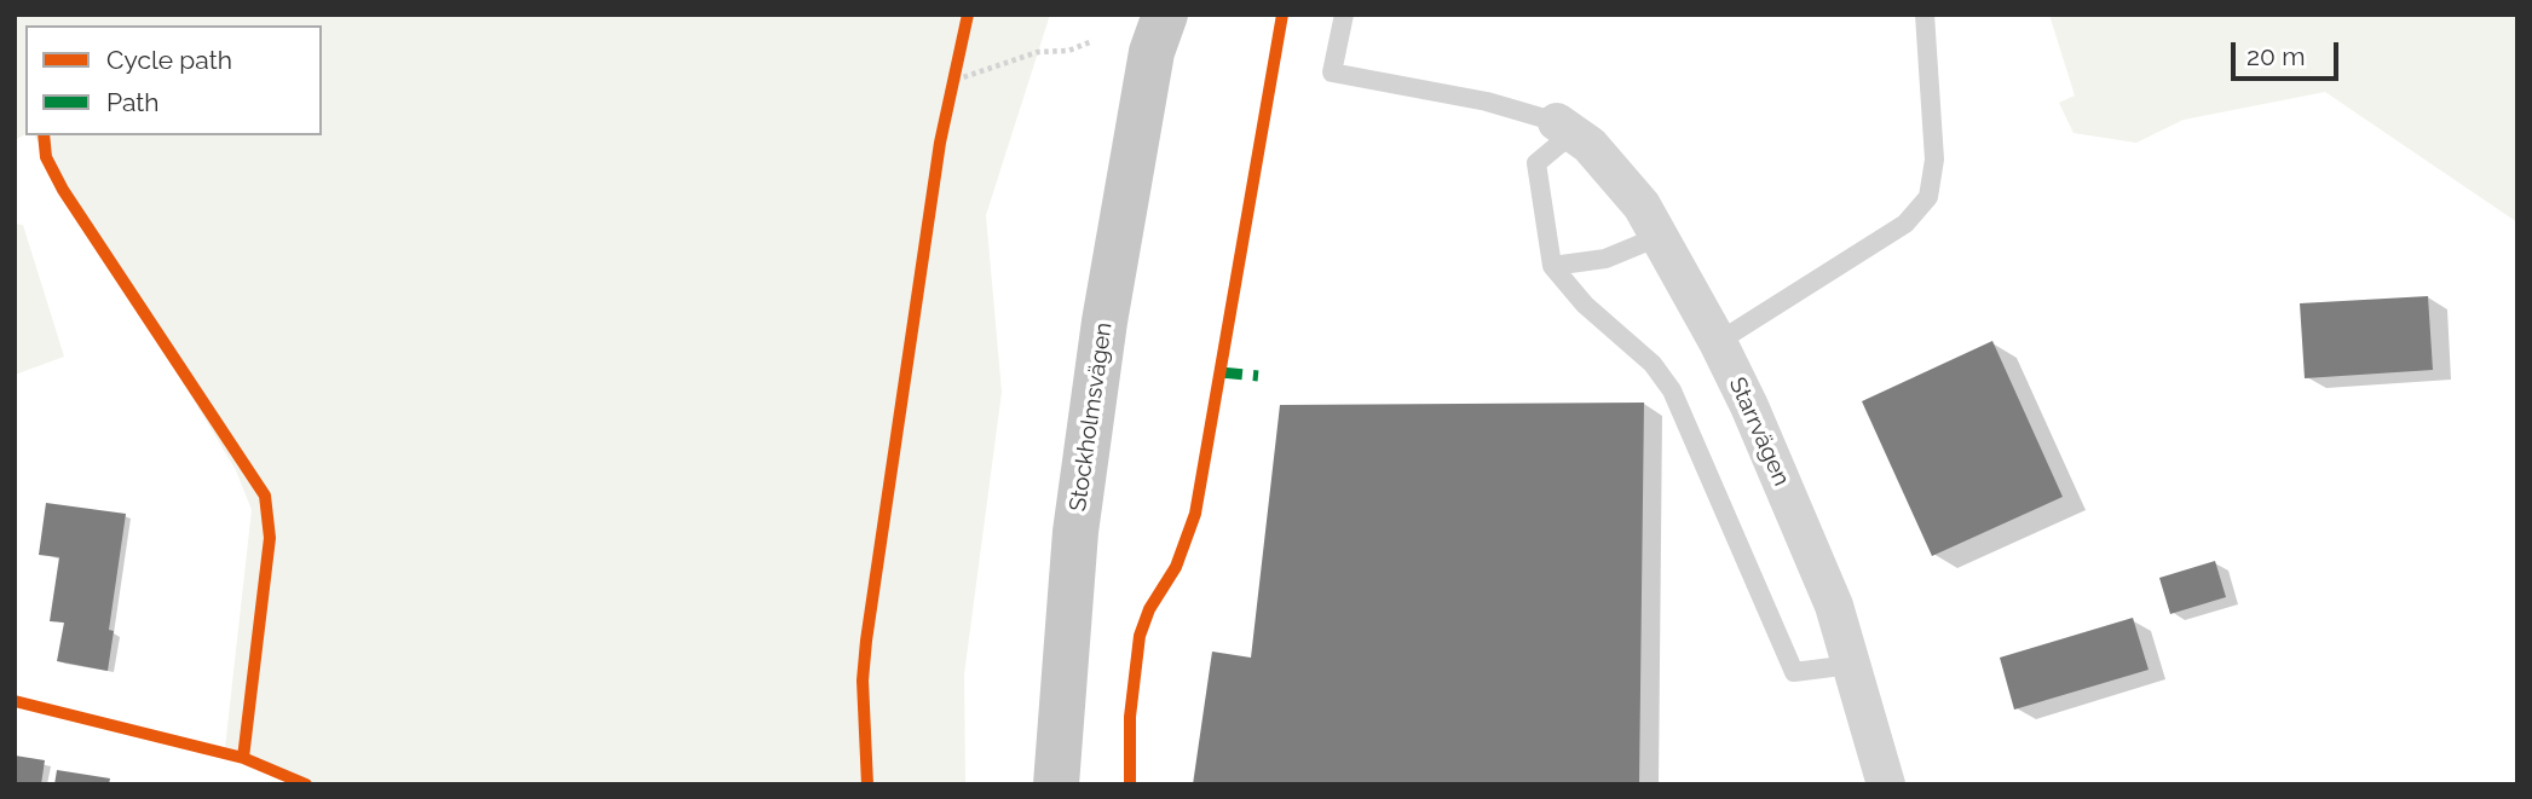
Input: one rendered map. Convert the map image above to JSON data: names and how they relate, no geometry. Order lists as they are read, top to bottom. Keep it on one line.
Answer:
{"streets":{"main road":["Stockholmsvägen"],"street":["Starrvägen"]},"legend":["Cycle path","Path"],"scale_bar":"20 m"}
